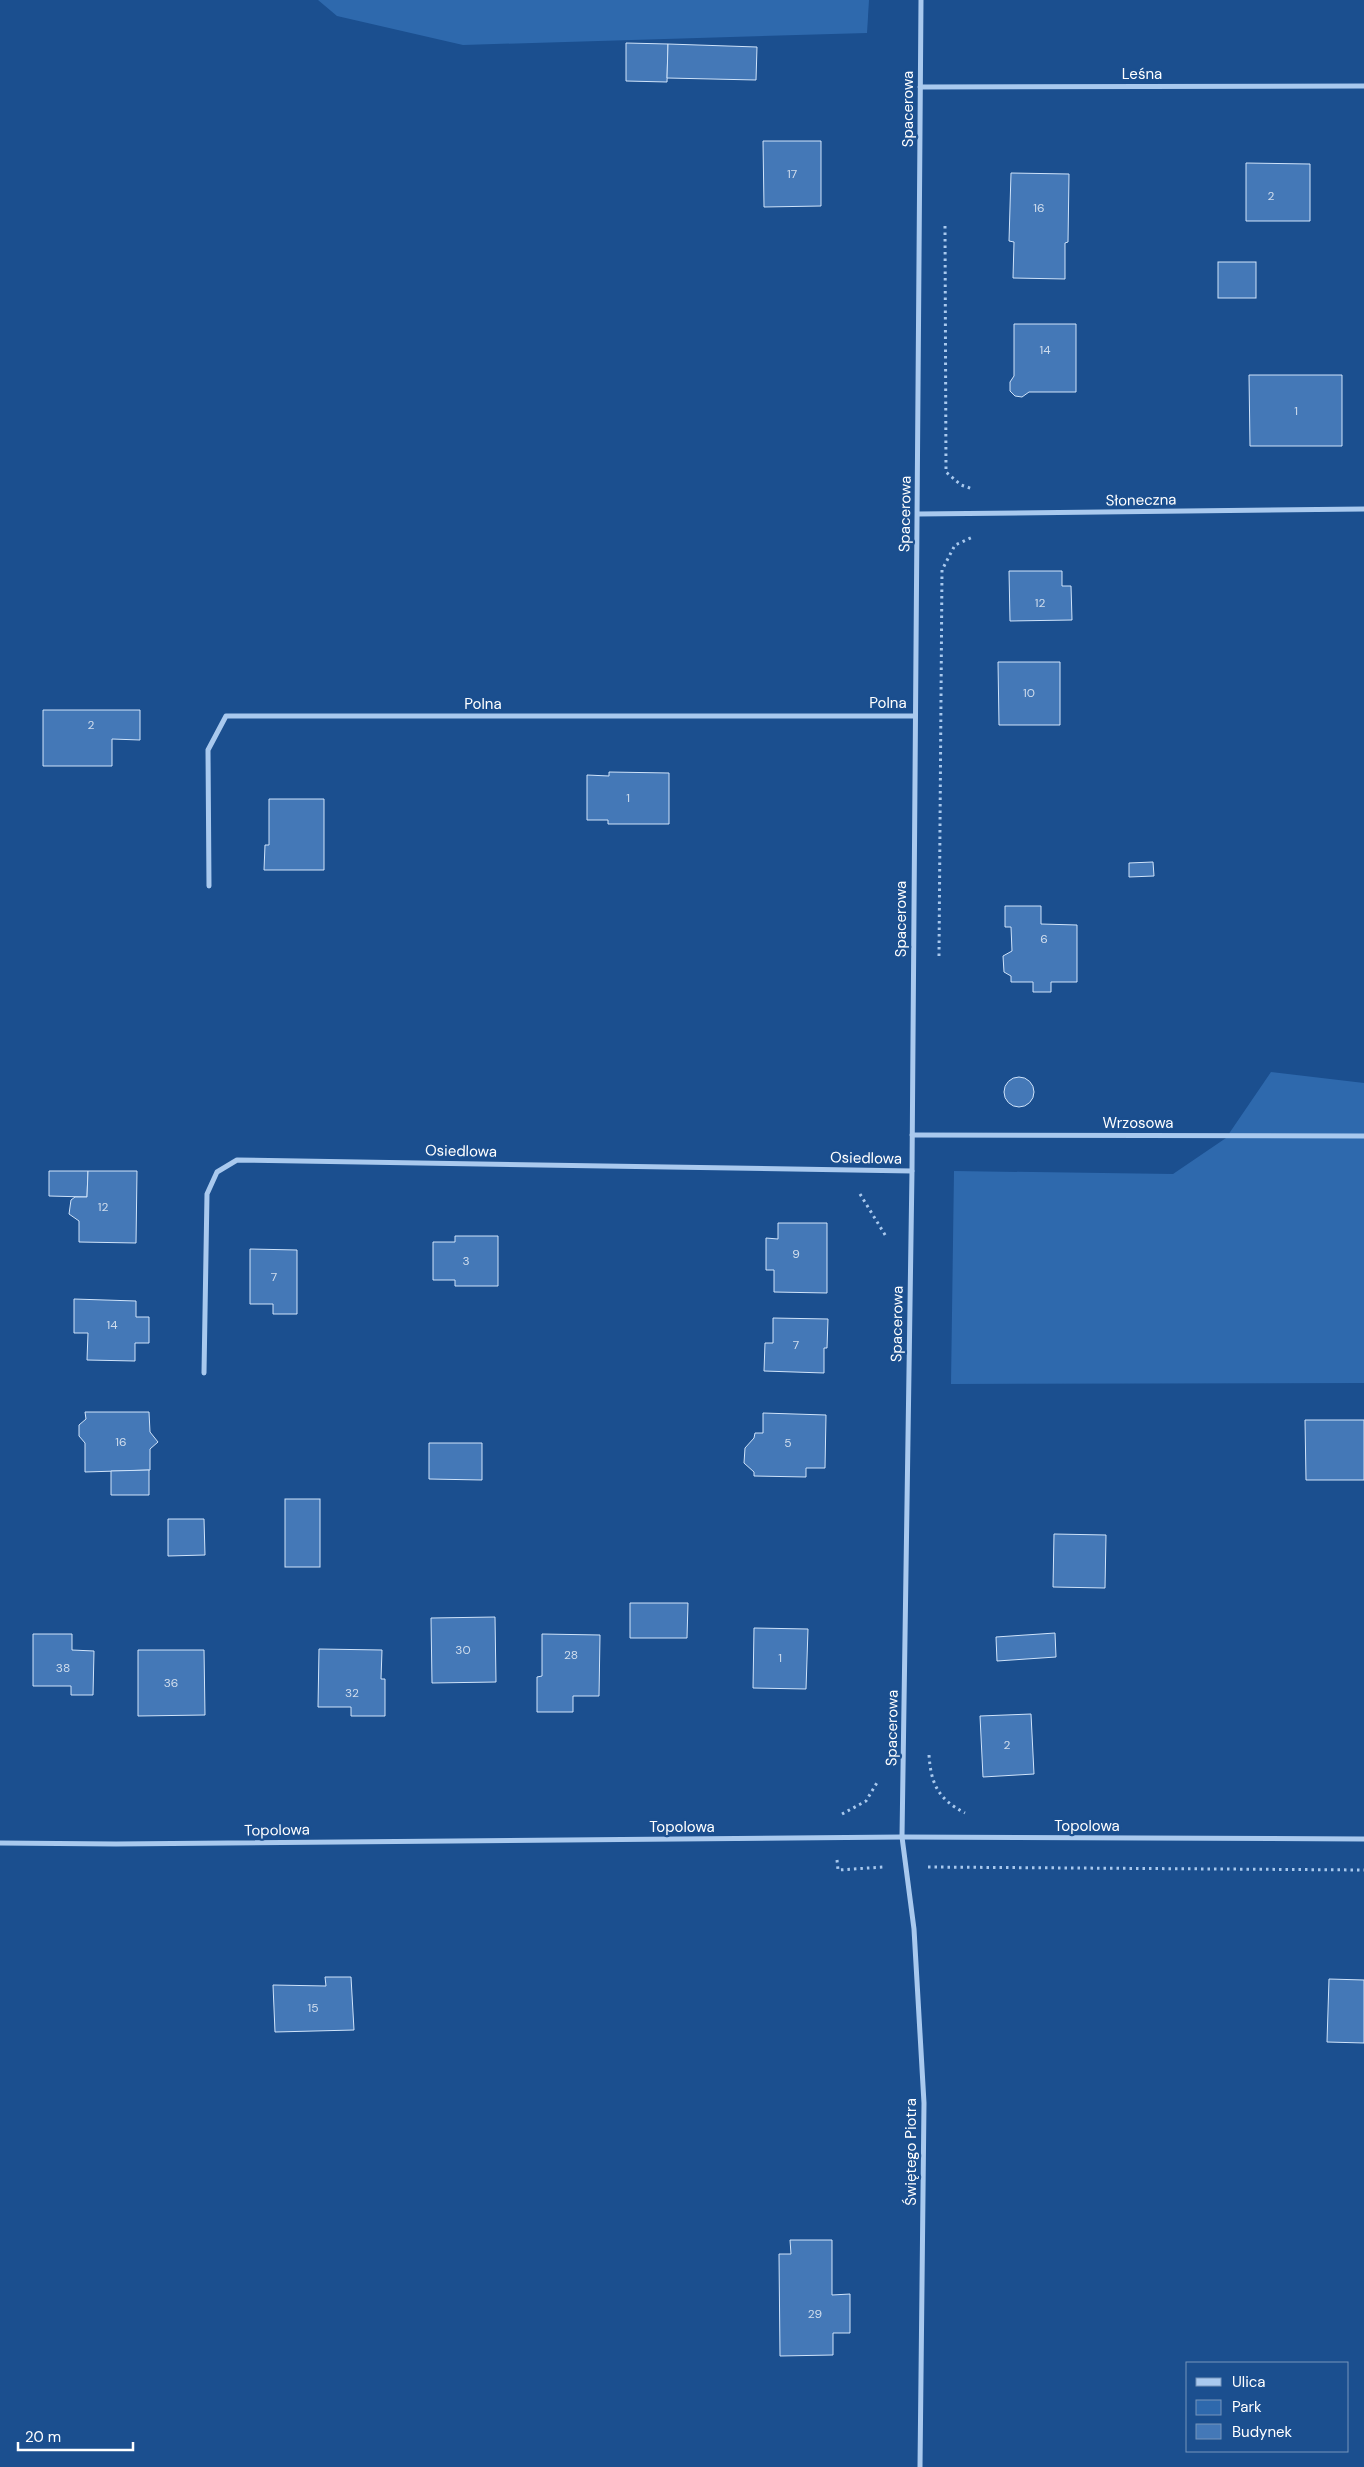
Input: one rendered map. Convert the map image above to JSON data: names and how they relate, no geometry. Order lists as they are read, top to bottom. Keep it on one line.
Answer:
{"streets":{"street":["Leśna","Spacerowa","Słoneczna","Polna","Wrzosowa","Osiedlowa","Topolowa","Świętego Piotra"]},"crossings":[["Leśna","Spacerowa"],["Spacerowa","Słoneczna"],["Spacerowa","Polna"],["Spacerowa","Wrzosowa"],["Spacerowa","Osiedlowa"],["Spacerowa","Topolowa"],["Spacerowa","Świętego Piotra"],["Topolowa","Świętego Piotra"]],"house_numbers":["17","2","16","14","1","12","10","2","1","6","12","9","3","7","14","7","16","5","30","28","1","38","36","32","2","15","29"],"legend":["Ulica","Park","Budynek"],"scale_bar":"20 m"}
